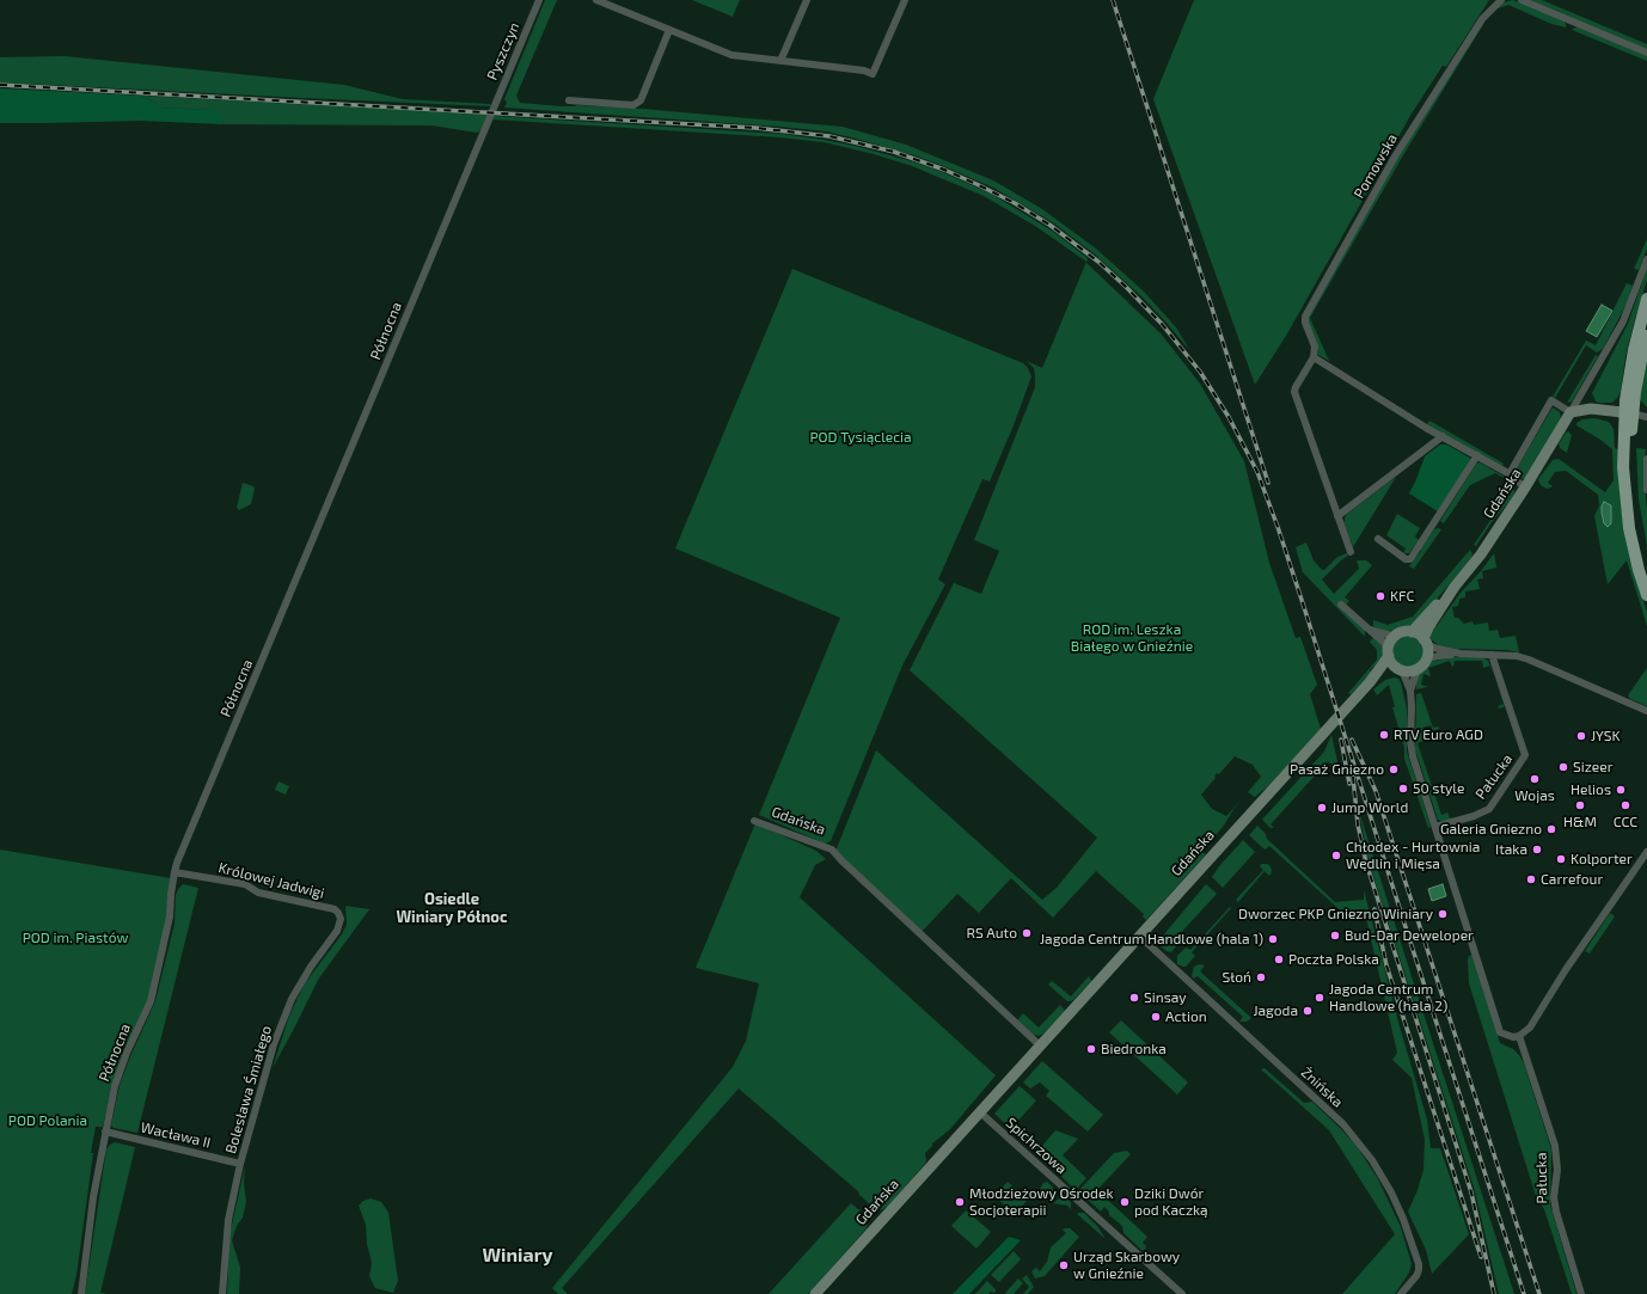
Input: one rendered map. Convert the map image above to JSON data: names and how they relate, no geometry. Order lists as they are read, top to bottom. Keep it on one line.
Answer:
{"streets":{"street":["Pyszczyn","Pomowska","Północna","Gdańska","Pałucka","Królowej Jadwigi","Żnińska","Bolesława Śmiałego","Wacława II","Spichrzowa"]},"crossings":[["Pyszczyn","Północna"],["Północna","Królowej Jadwigi"],["Północna","Wacława II"],["Gdańska","Żnińska"],["Gdańska","Spichrzowa"],["Królowej Jadwigi","Bolesława Śmiałego"],["Bolesława Śmiałego","Wacława II"]],"districts":["Osiedle Winiary Północ","Winiary"],"parks":["POD Tysiąclecia","ROD im. Leszka Białego w Gnieźnie","POD im. Piastów","POD Polania"],"places":["KFC","RTV Euro AGD","JYSK","Sizeer","Pasaż Gniezno","Wojas","50 style","Helios","H&M","CCC","Jump World","Galeria Gniezno","Itaka","Chłodex - Hurtownia Wędlin i Mięsa","Kolporter","Carrefour","Dworzec PKP Gniezno Winiary","RS Auto","Bud-Dar Deweloper","Jagoda Centrum Handlowe (hala 1)","Poczta Polska","Słoń","Sinsay","Jagoda Centrum Handlowe (hala 2)","Jagoda","Action","Biedronka","Młodzieżowy Ośrodek Socjoterapii","Dziki Dwór pod Kaczką","Urząd Skarbowy w Gnieźnie"]}
